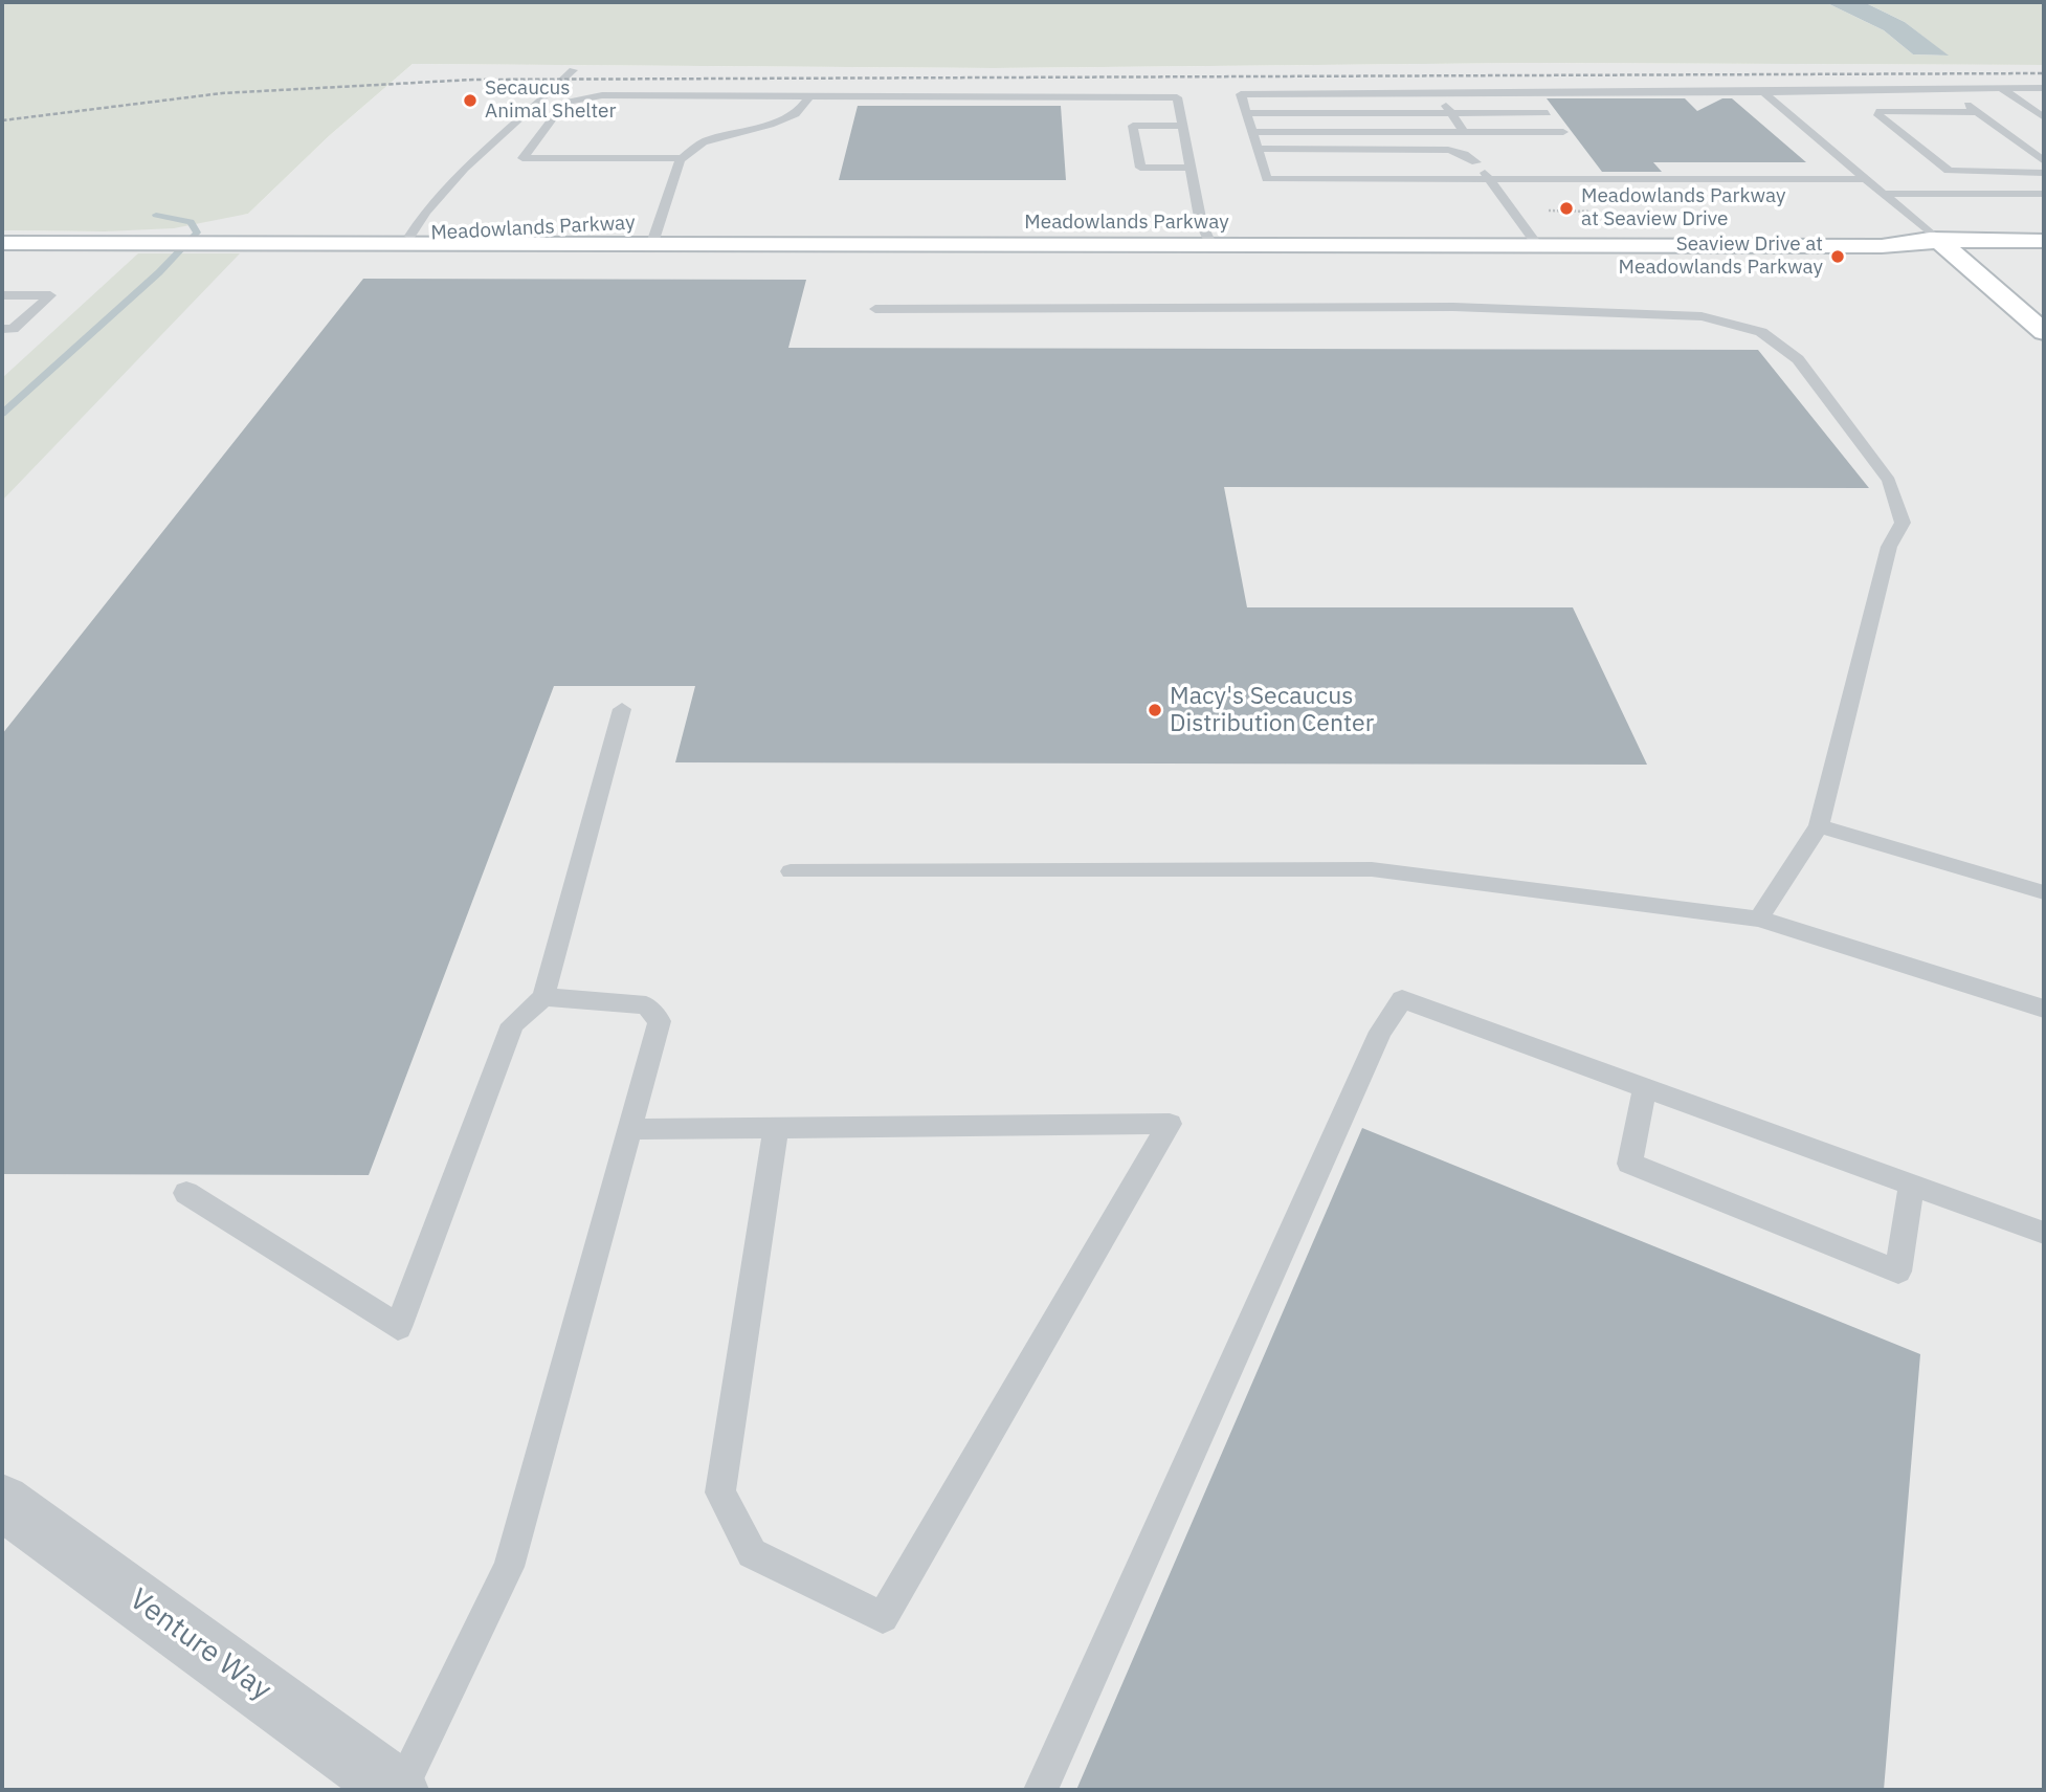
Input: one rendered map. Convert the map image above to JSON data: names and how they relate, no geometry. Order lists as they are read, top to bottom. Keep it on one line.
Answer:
{"streets":{"street":["Meadowlands Parkway","Venture Way"]},"places":["Secaucus Animal Shelter","Meadowlands Parkway at Seaview Drive","Seaview Drive at Meadowlands Parkway","Macy's Secaucus Distribution Center"]}
